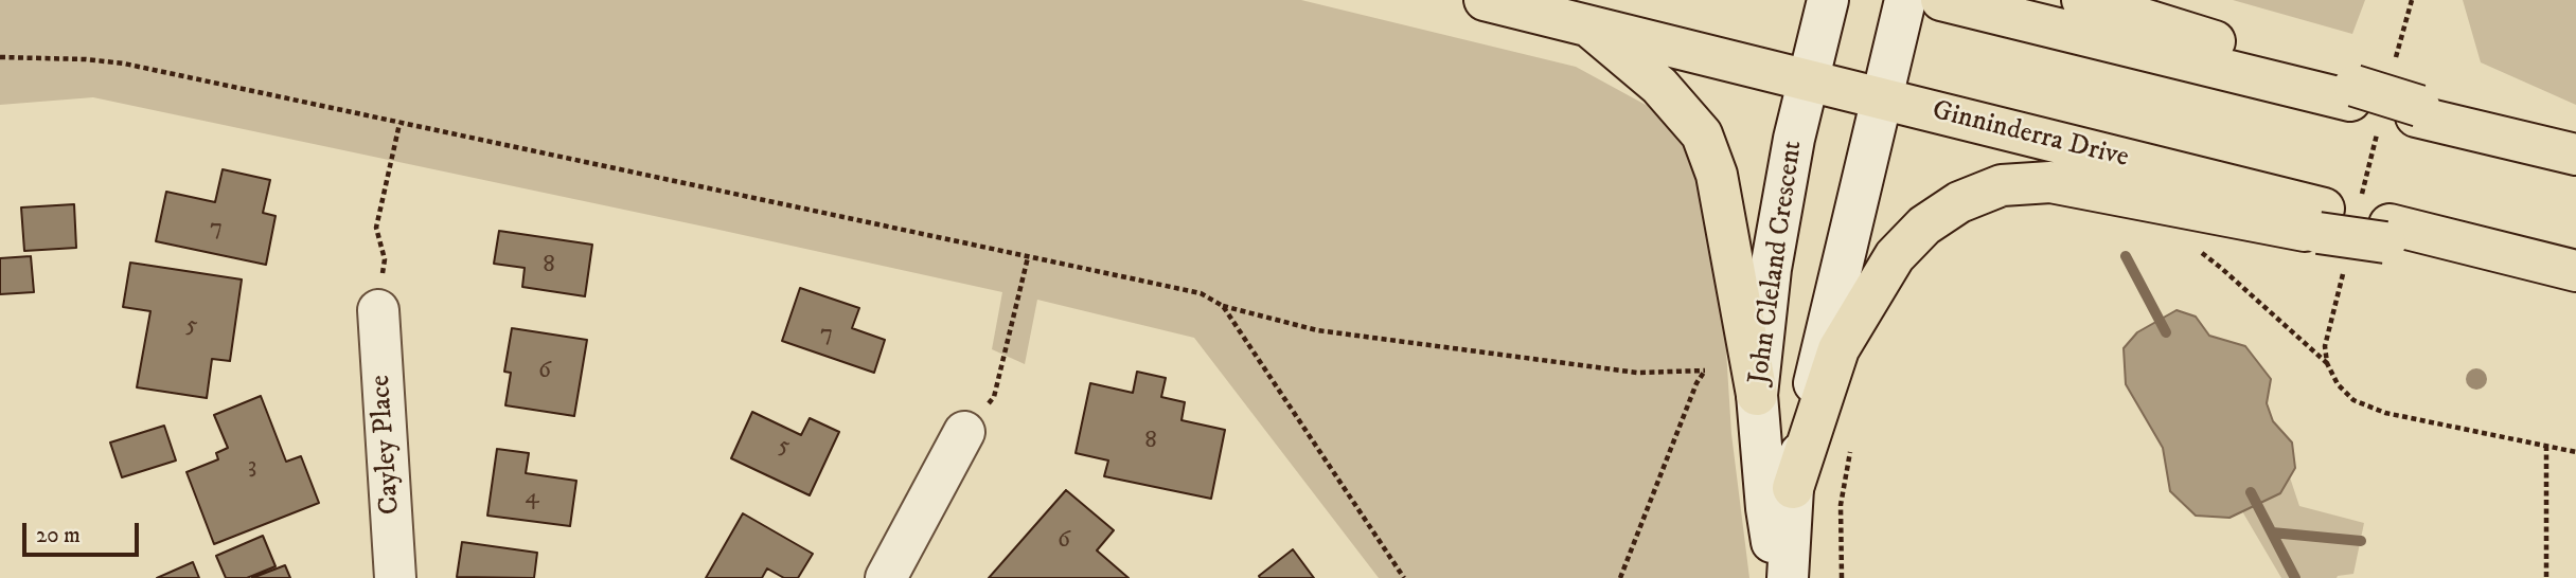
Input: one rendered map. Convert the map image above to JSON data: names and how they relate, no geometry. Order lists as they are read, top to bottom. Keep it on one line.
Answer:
{"streets":{"main road":["Ginninderra Drive"],"street":["John Cleland Crescent","Cayley Place"]},"crossings":[["Ginninderra Drive","John Cleland Crescent"]],"house_numbers":["7","8","5","7","6","8","5","3","4","6"],"scale_bar":"20 m"}
